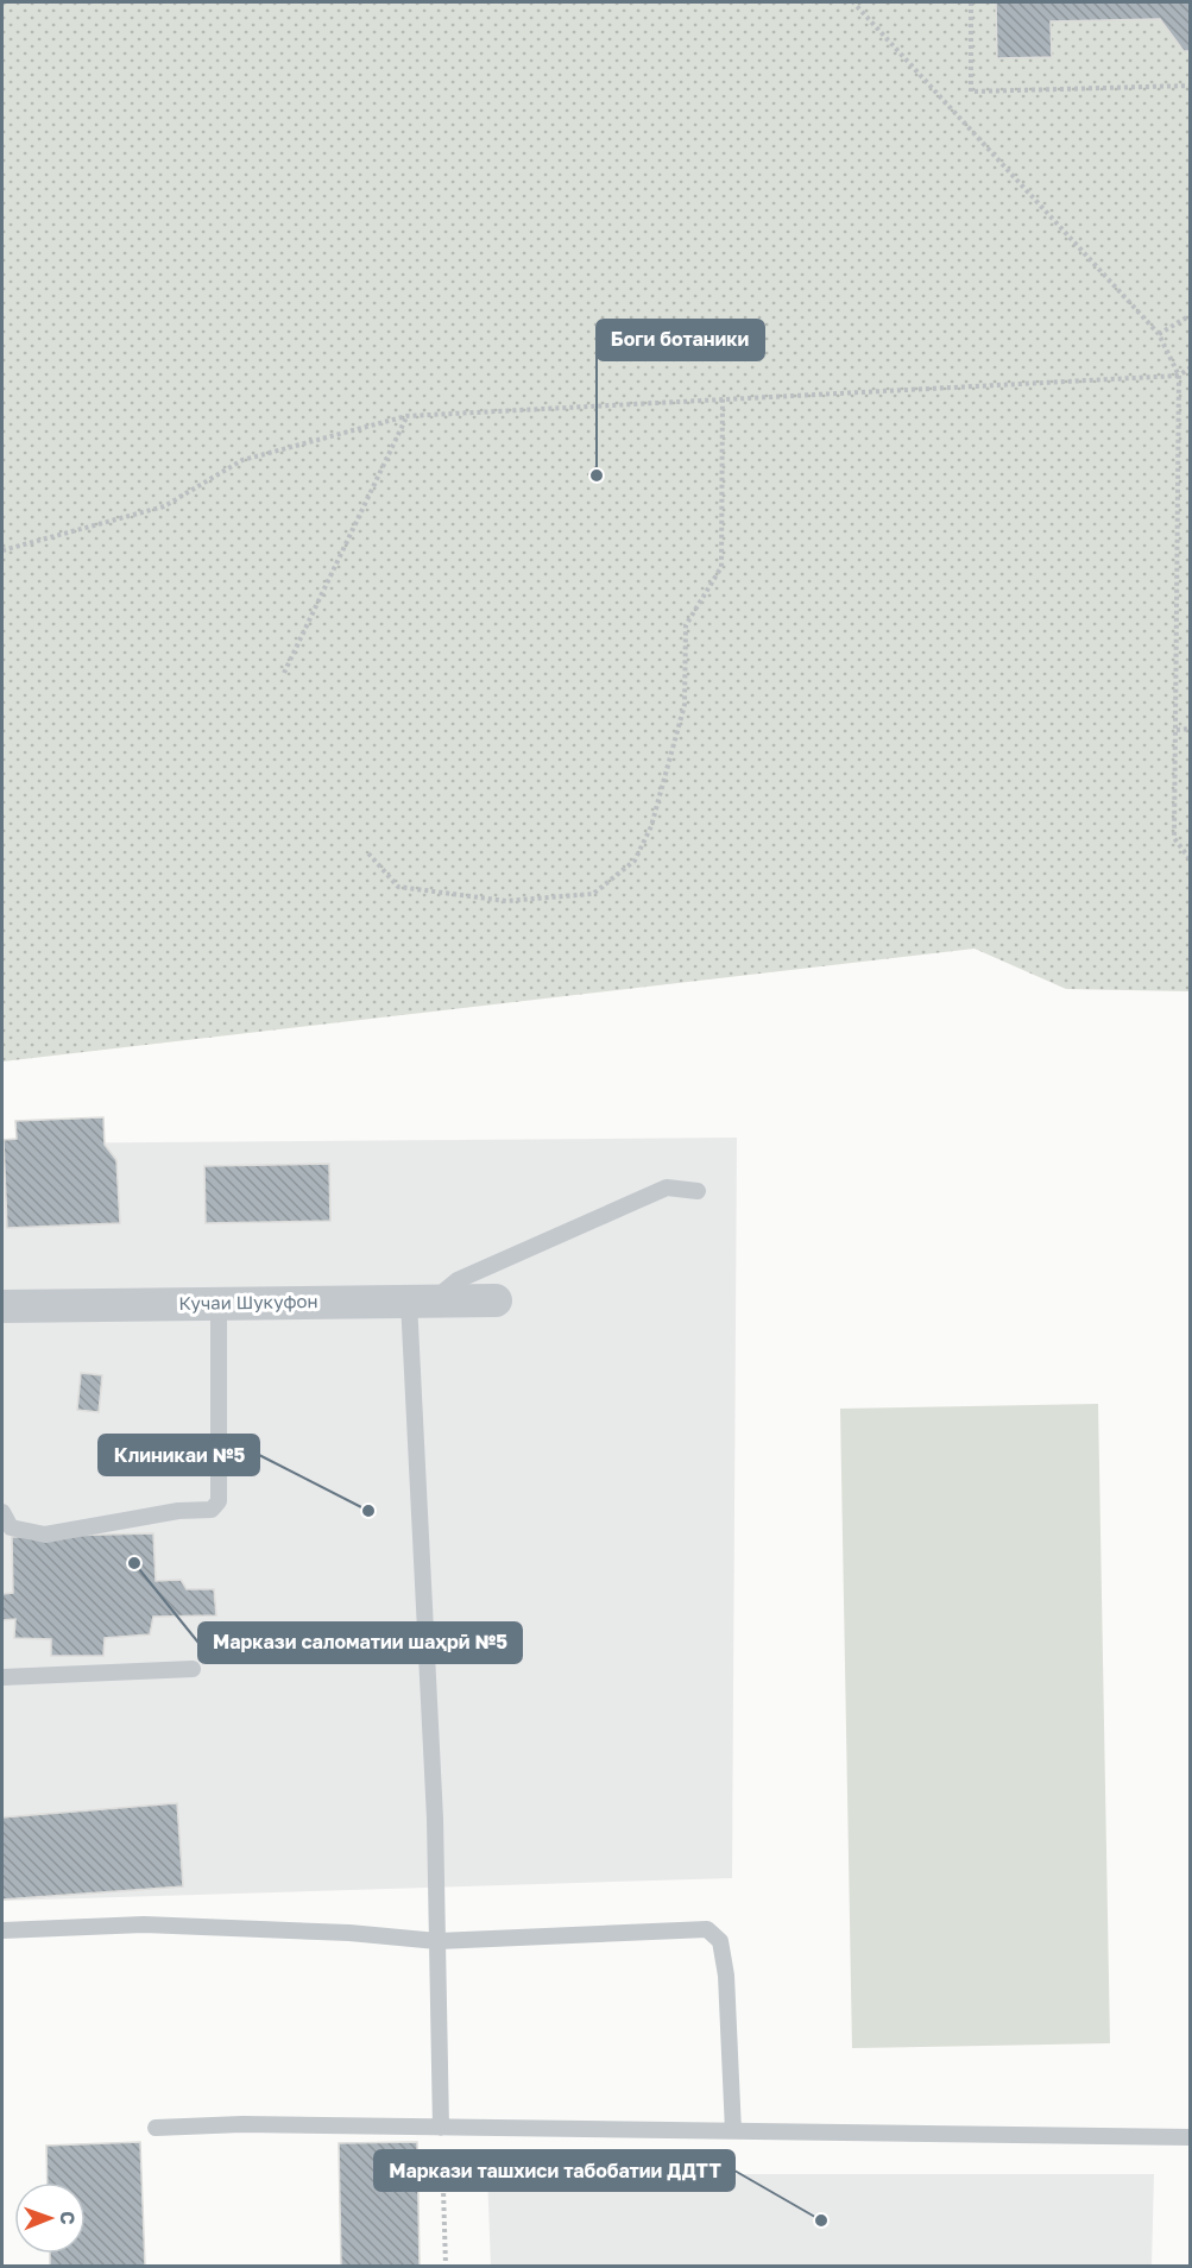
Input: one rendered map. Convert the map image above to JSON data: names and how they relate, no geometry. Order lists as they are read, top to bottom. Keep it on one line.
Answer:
{"streets":{"street":["Кучаи Шукуфон"]},"places":["Боги ботаники","Клиникаи №5","Маркази саломатии шаҳрӣ №5","Маркази ташхиси табобатии ДДТТ"],"north":"right"}
